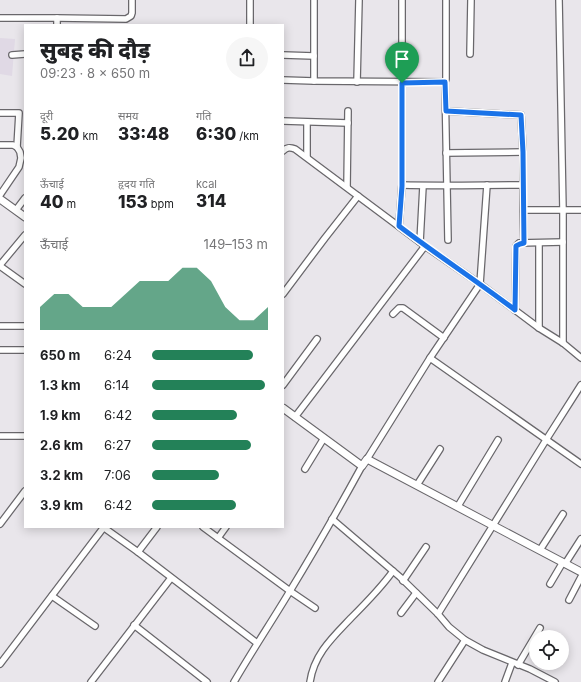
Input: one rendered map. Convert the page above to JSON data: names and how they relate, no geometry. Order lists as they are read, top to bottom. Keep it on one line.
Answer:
{"page":{"heading":["सुबह की दौड़","09:23 · 8 × 650 m"],"stats":[["दूरी","5.20 km"],["समय","33:48"],["गति","6:30 /km"],["ऊँचाई","40 m"],["हृदय गति","153 bpm"],["kcal","314"]],"chart":["ऊँचाई","149–153 m"],"list":[{"name":"650 m","note":"6:24"},{"name":"1.3 km","note":"6:14"},{"name":"1.9 km","note":"6:42"},{"name":"2.6 km","note":"6:27"},{"name":"3.2 km","note":"7:06"},{"name":"3.9 km","note":"6:42"}]}}
